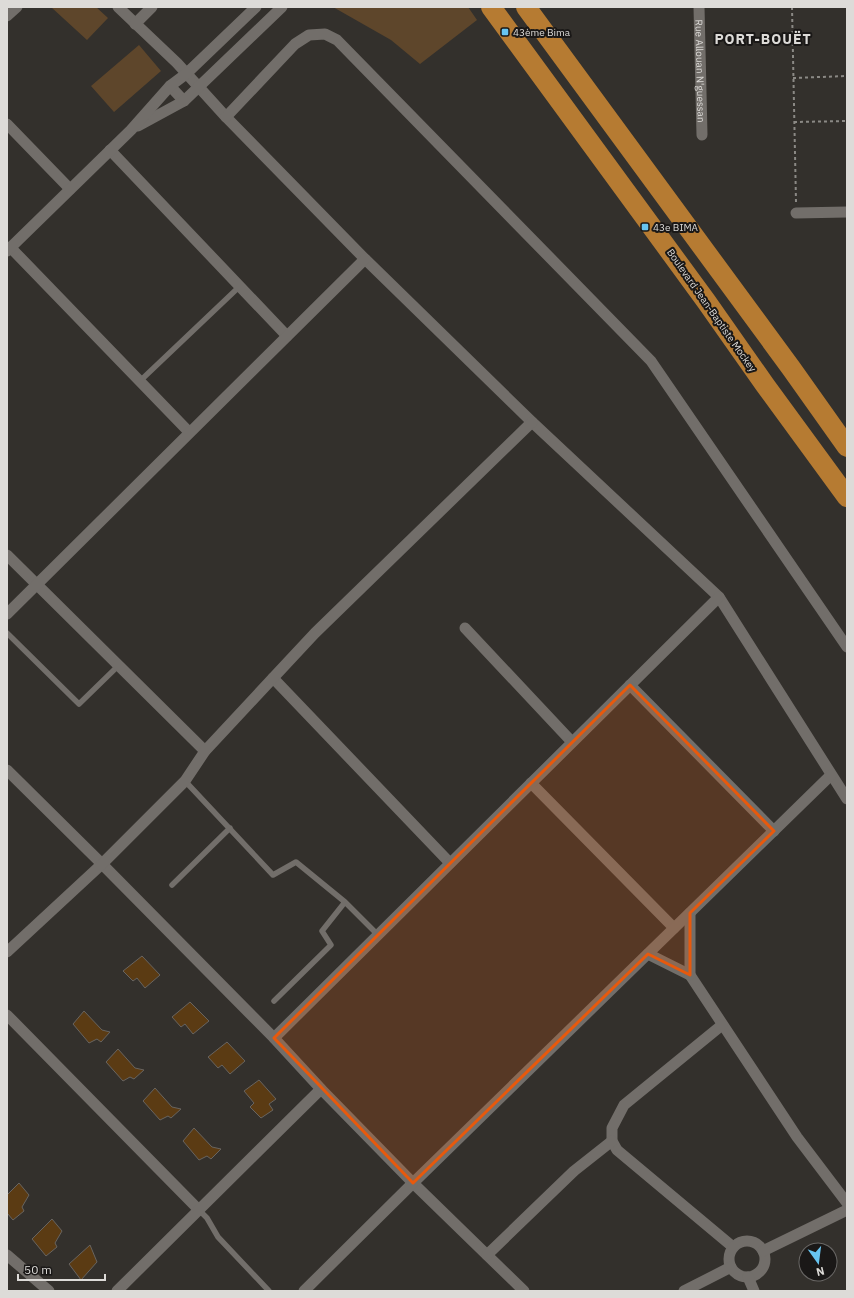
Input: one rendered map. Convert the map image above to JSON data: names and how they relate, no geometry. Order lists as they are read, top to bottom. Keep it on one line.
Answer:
{"streets":{"highway":["Boulevard Jean-Baptiste Mockey"],"street":["Rue Allouan N'guessan"]},"districts":["PORT-BOUËT"],"places":{"transit":["43ème Bima","43e BIMA"]},"scale_bar":"50 m","north":"bottom"}
